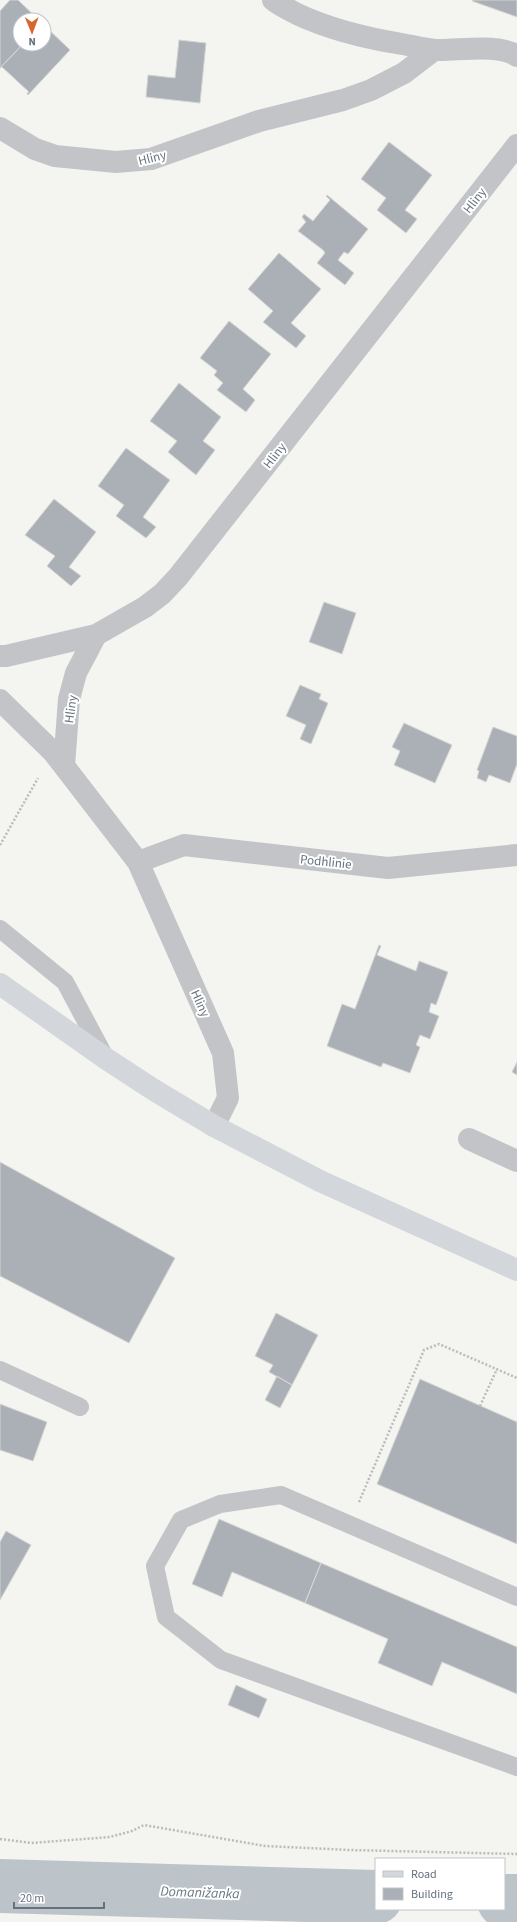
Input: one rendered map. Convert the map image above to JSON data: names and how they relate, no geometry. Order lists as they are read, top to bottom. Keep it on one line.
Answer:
{"streets":{"street":["Hliny","Podhlinie"]},"crossings":[["Hliny","Podhlinie"]],"water":["Domanižanka"],"legend":["Road","Building"],"scale_bar":"20 m","north":"bottom"}
